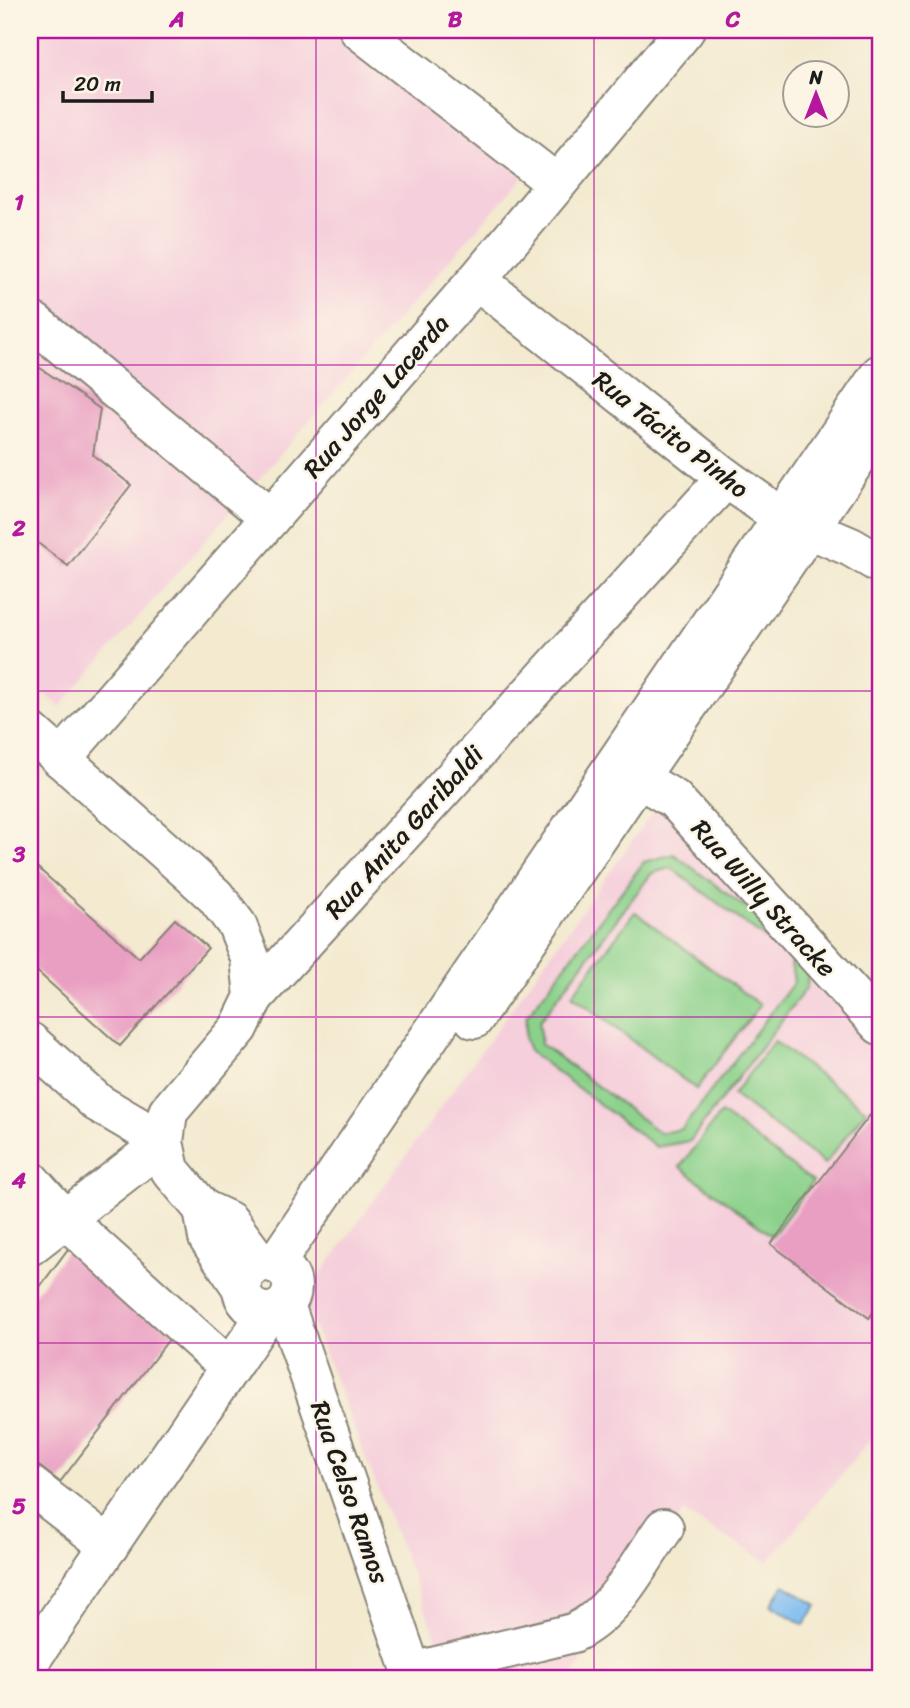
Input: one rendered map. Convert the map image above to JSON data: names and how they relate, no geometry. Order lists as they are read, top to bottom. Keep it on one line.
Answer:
{"streets":{"street":["Rua Jorge Lacerda","Rua Tácito Pinho","Rua Anita Garibaldi","Rua Willy Stracke","Rua Celso Ramos"]},"crossings":[["Rua Jorge Lacerda","Rua Tácito Pinho"],["Rua Tácito Pinho","Rua Anita Garibaldi"],["Rua Anita Garibaldi","Rua Celso Ramos"]],"scale_bar":"20 m","north":"top","grid":{"columns":["A","B","C"],"rows":["1","2","3","4","5"]}}
